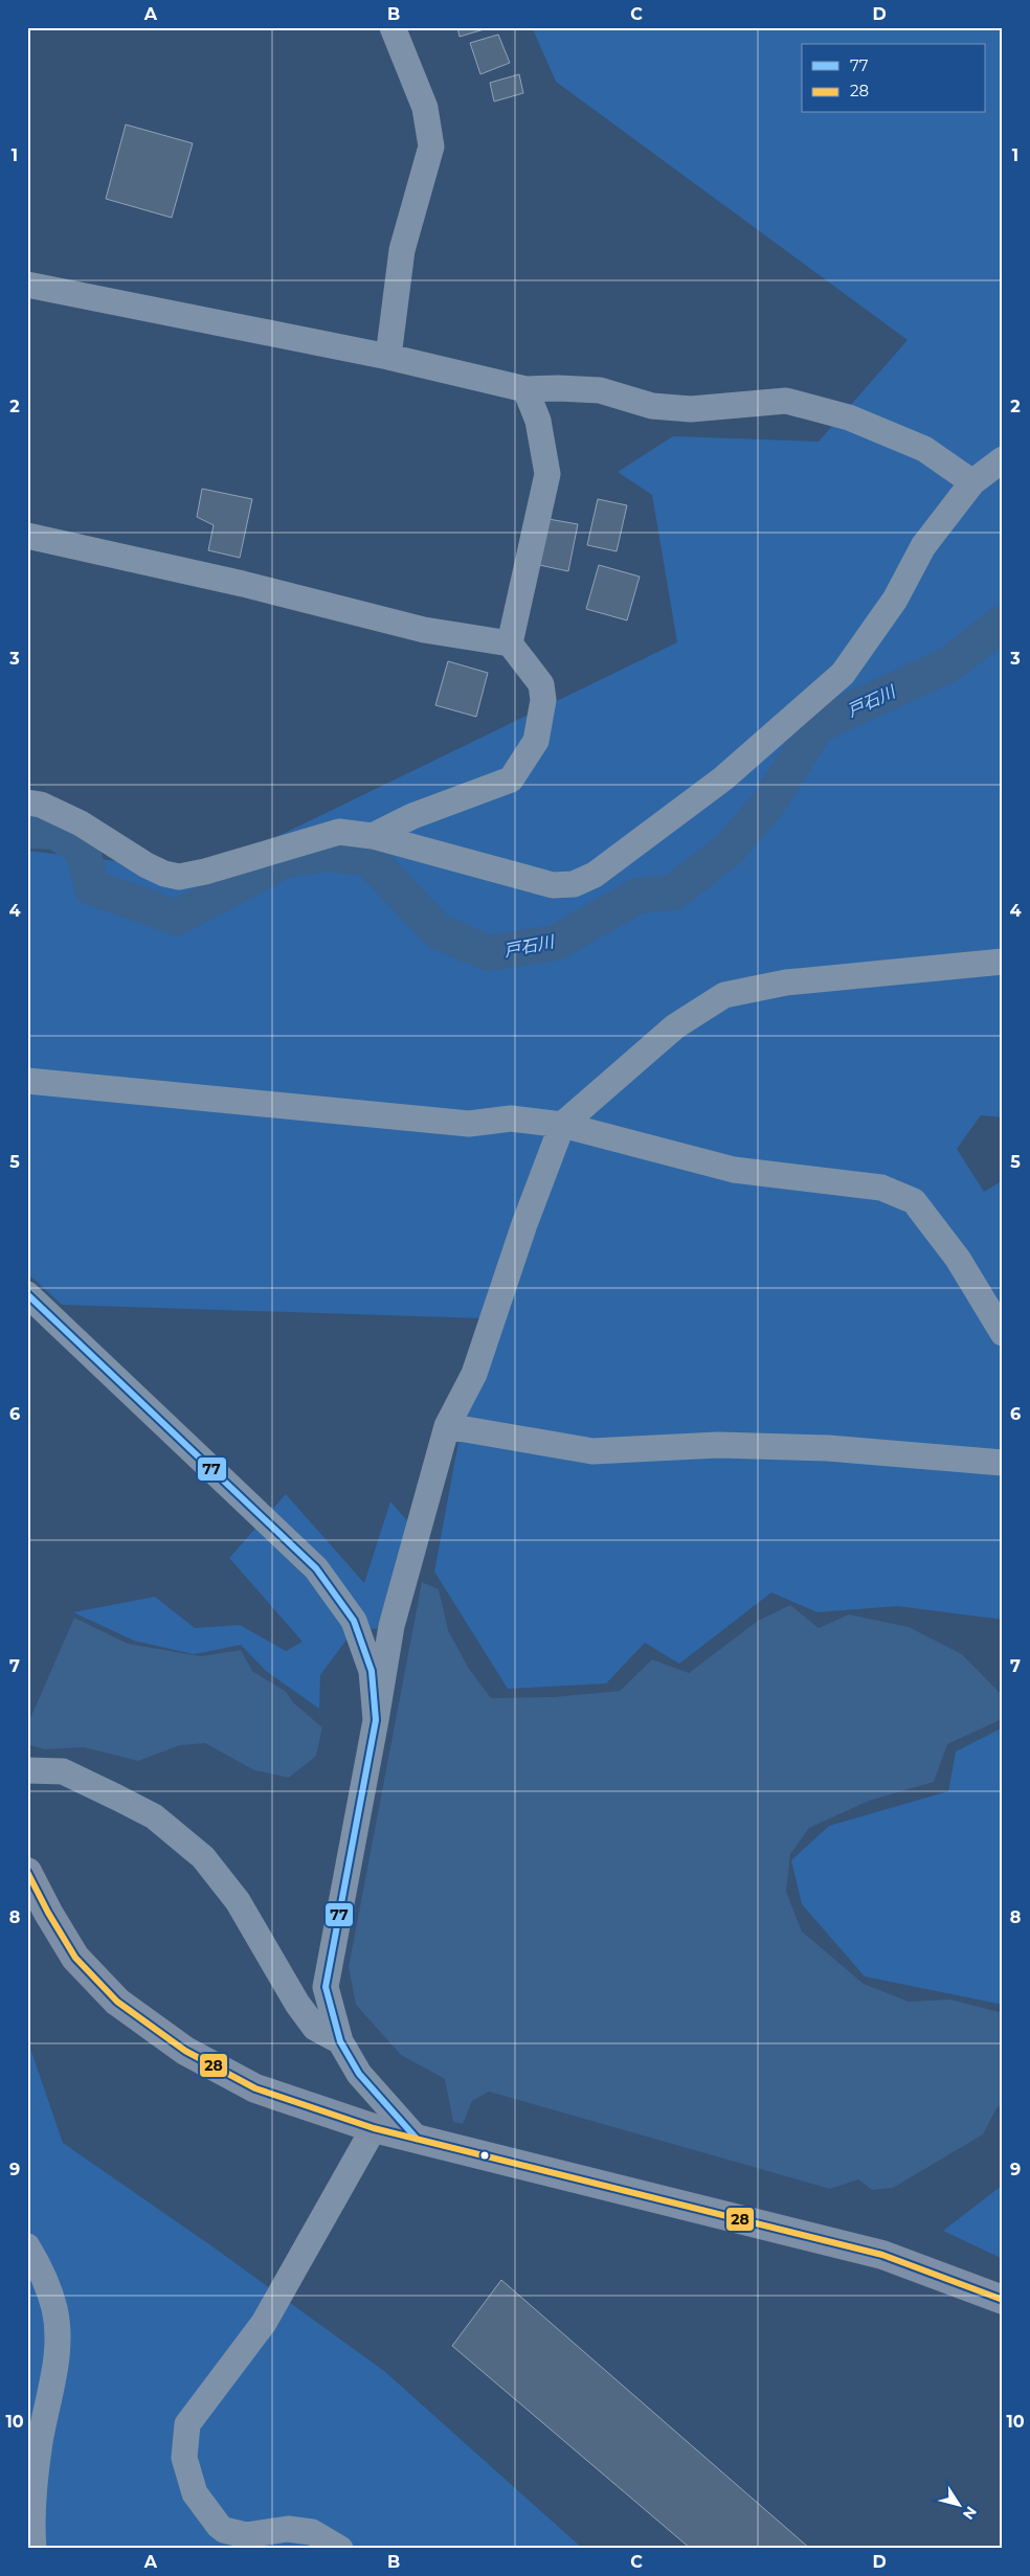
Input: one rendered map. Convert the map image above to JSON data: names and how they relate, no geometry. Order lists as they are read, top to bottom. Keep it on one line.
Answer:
{"water":["戸石川"],"lines":["transit line 77","transit line 28"],"legend":["77","28"],"north":"bottom right","grid":{"columns":["A","B","C","D"],"rows":["1","2","3","4","5","6","7","8","9","10"]}}
